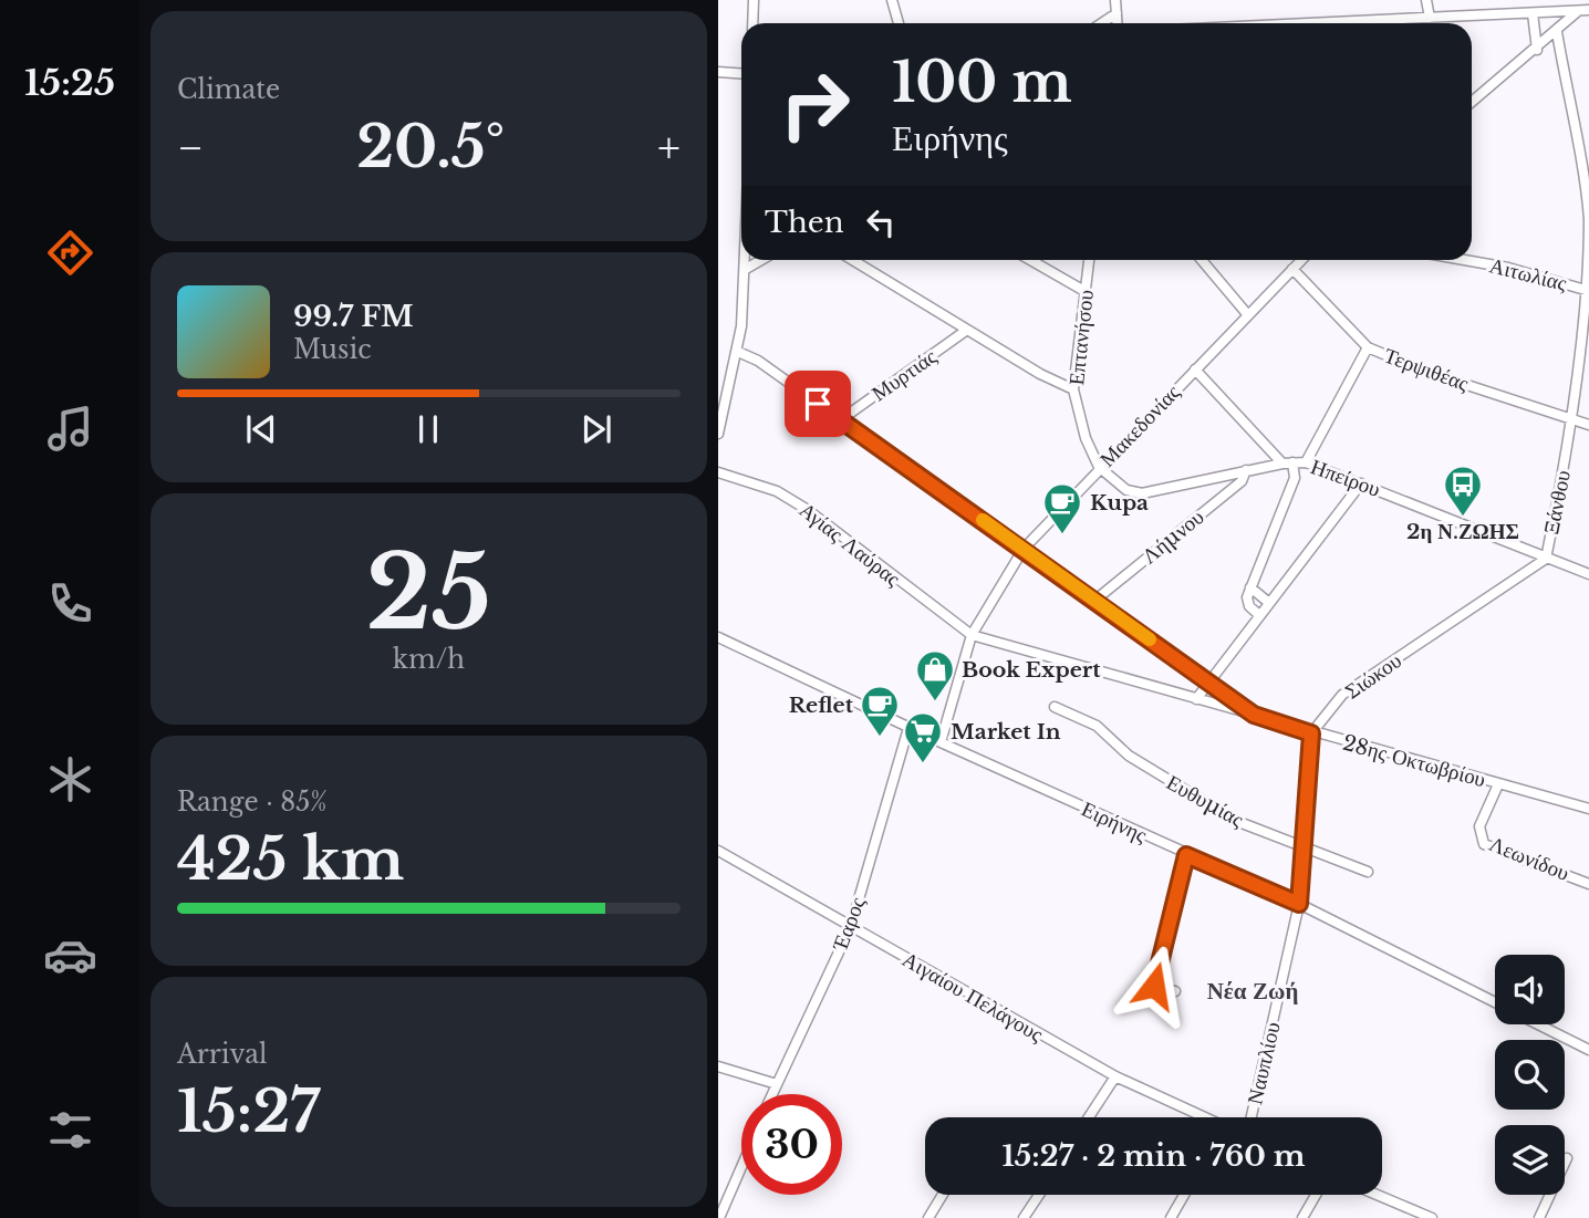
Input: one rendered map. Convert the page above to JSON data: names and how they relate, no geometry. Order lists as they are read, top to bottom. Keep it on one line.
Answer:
{"streets":{"street":["Αιτωλίας","Επτανήσου","Τερψιθέας","Μυρτιάς","Μακεδονίας","Ηπείρου","Ξάνθου","Λήμνου","Αγίας Λαύρας","Σιώκου","28ης Οκτωβρίου","Ευθυμίας","Ειρήνης","Λεωνίδου","Έαρος","Αιγαίου Πελάγους","Ναυπλίου"]},"crossings":[["Αιτωλίας","Ξάνθου"],["Επτανήσου","Μακεδονίας"],["Επτανήσου","Ηπείρου"],["Τερψιθέας","Μακεδονίας"],["Τερψιθέας","Ξάνθου"],["Μακεδονίας","Ηπείρου"],["Μακεδονίας","Αγίας Λαύρας"],["Μακεδονίας","28ης Οκτωβρίου"],["Μακεδονίας","Ειρήνης"],["Ηπείρου","Ξάνθου"],["Ηπείρου","Λήμνου"],["Ηπείρου","Σιώκου"],["Ξάνθου","Σιώκου"],["Αγίας Λαύρας","28ης Οκτωβρίου"],["Σιώκου","28ης Οκτωβρίου"],["28ης Οκτωβρίου","Λεωνίδου"],["Ειρήνης","Έαρος"],["Ειρήνης","Ναυπλίου"],["Έαρος","Αιγαίου Πελάγους"]],"districts":["Νέα Ζωή"],"places":{"bus stop":["2η Ν.ΖΩΗΣ"],"cafe":["Kupa","Reflet"],"shop":["Book Expert"],"supermarket":["Market In"]},"page":{"tabs":"15:25","tile":["Climate",["25","km/h"],["Range · 85%","425 km"],["Arrival","15:27"]],"turn":["100 m","Ειρήνης"],"heat":["−","20.5°","+"],"then":"Then","song":["99.7 FM","Music"],"limit":"30","trip":"15:27 · 2 min · 760 m"}}
